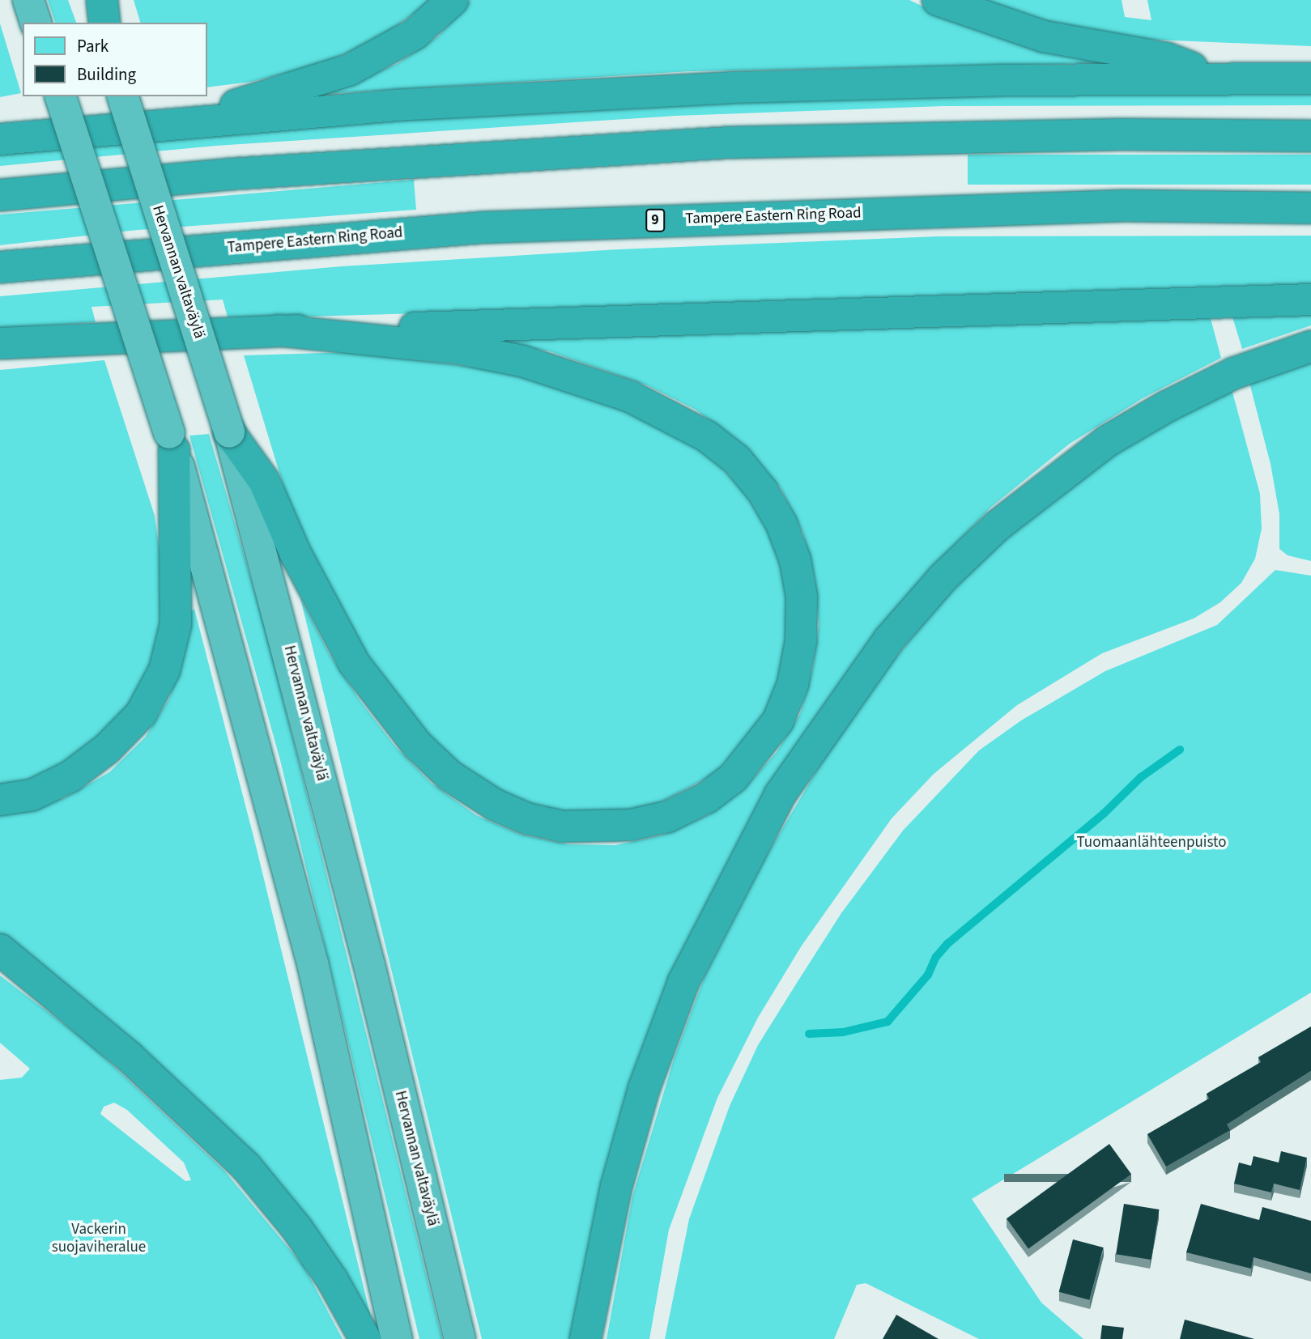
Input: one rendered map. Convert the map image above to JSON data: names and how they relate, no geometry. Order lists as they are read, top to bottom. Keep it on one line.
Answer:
{"streets":{"highway":["Tampere Eastern Ring Road","9","Hervannan valtaväylä"]},"parks":["Tuomaanlähteenpuisto","Vackerin suojaviheralue"],"legend":["Park","Building"]}
